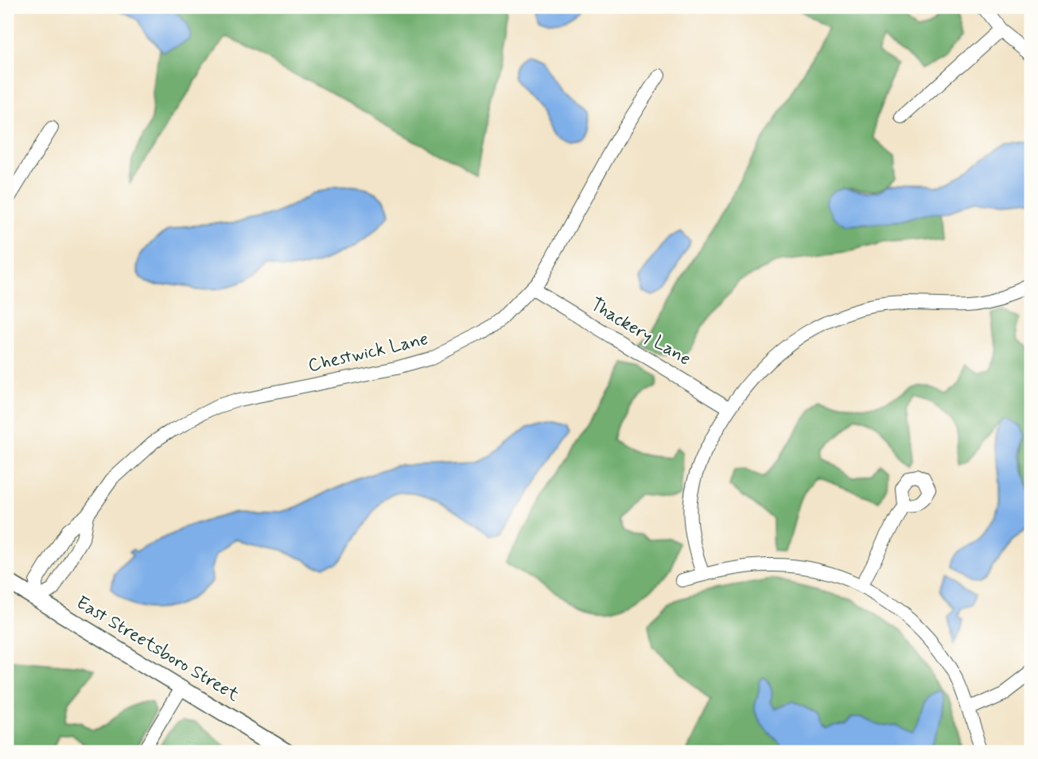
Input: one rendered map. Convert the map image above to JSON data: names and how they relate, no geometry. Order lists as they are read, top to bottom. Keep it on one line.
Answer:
{"streets":{"main road":["East Streetsboro Street"],"street":["Thackery Lane","Chestwick Lane"]},"crossings":[["Thackery Lane","Chestwick Lane"],["Chestwick Lane","East Streetsboro Street"]]}
